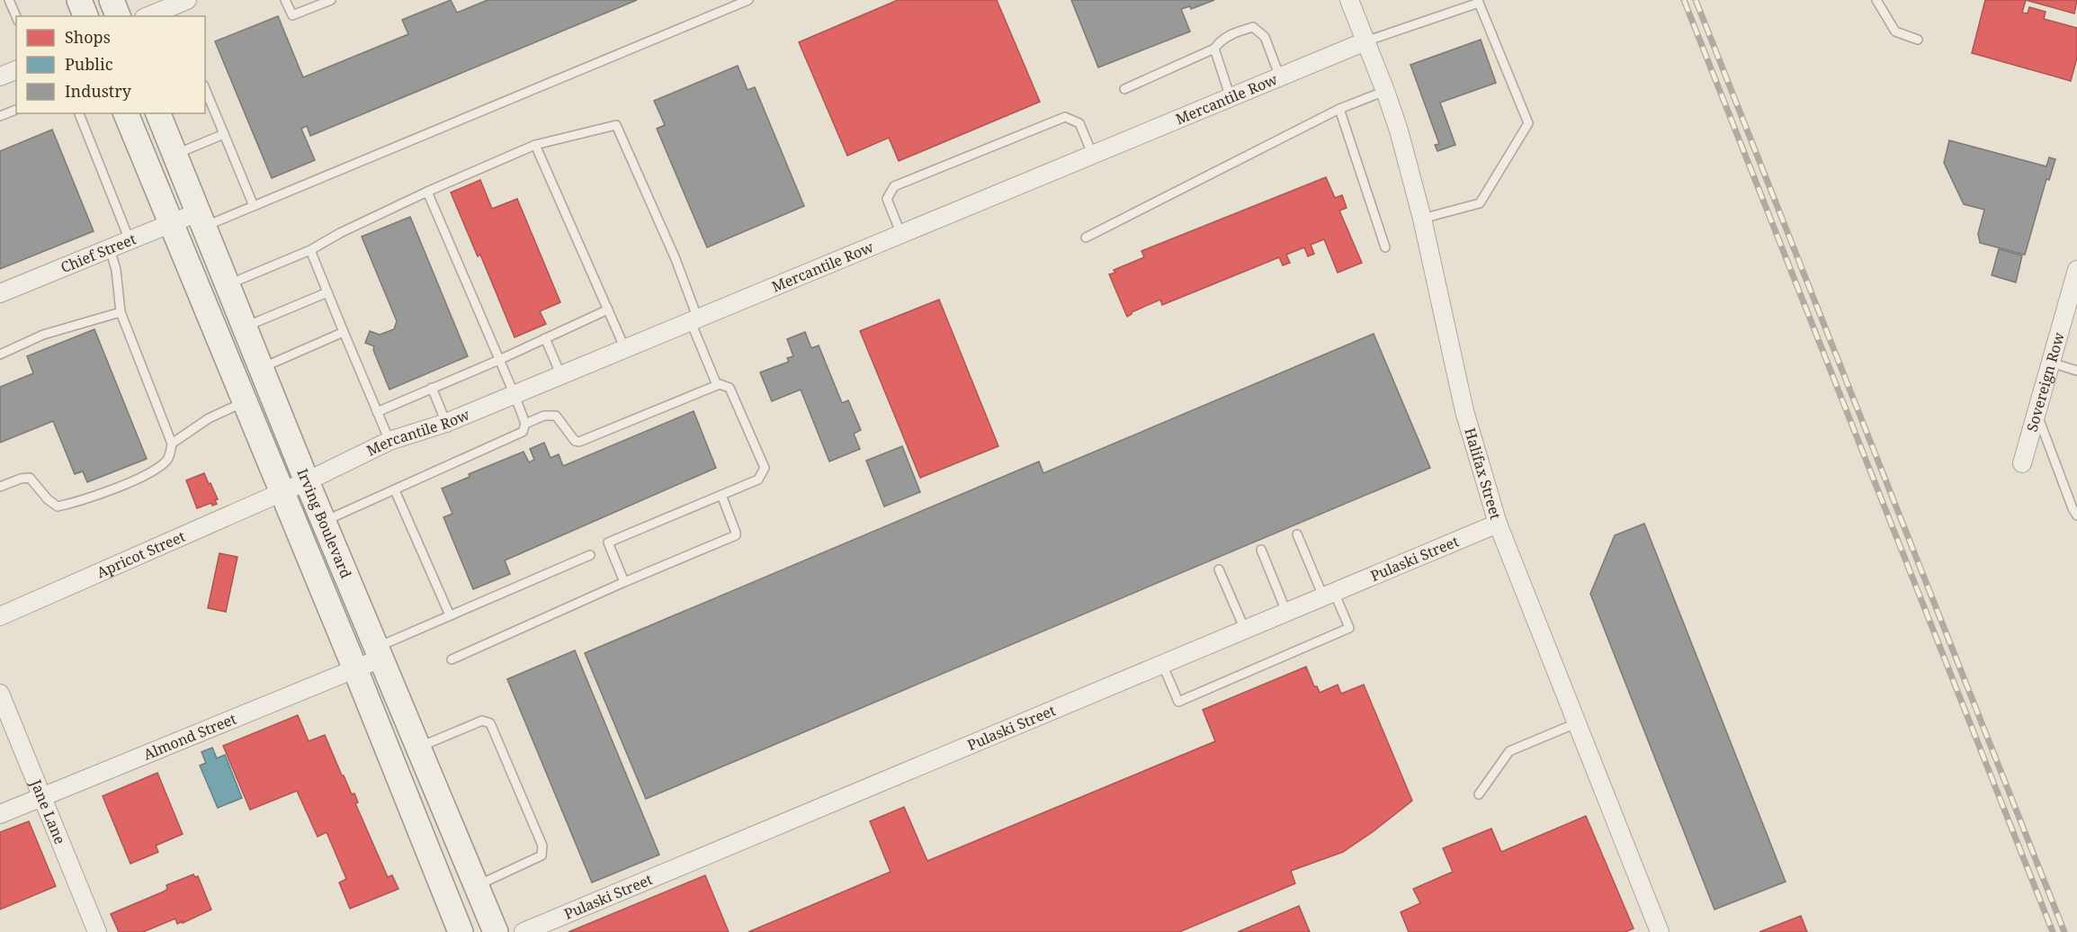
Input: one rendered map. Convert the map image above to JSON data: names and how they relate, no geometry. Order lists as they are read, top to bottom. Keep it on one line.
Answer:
{"streets":{"main road":["Irving Boulevard"],"street":["Mercantile Row","Chief Street","Sovereign Row","Halifax Street","Apricot Street","Pulaski Street","Almond Street","Jane Lane"]},"crossings":[["Mercantile Row","Halifax Street"],["Mercantile Row","Irving Boulevard"],["Mercantile Row","Apricot Street"],["Chief Street","Irving Boulevard"],["Halifax Street","Pulaski Street"],["Irving Boulevard","Apricot Street"],["Irving Boulevard","Almond Street"],["Almond Street","Jane Lane"]],"legend":["Shops","Public","Industry"]}
